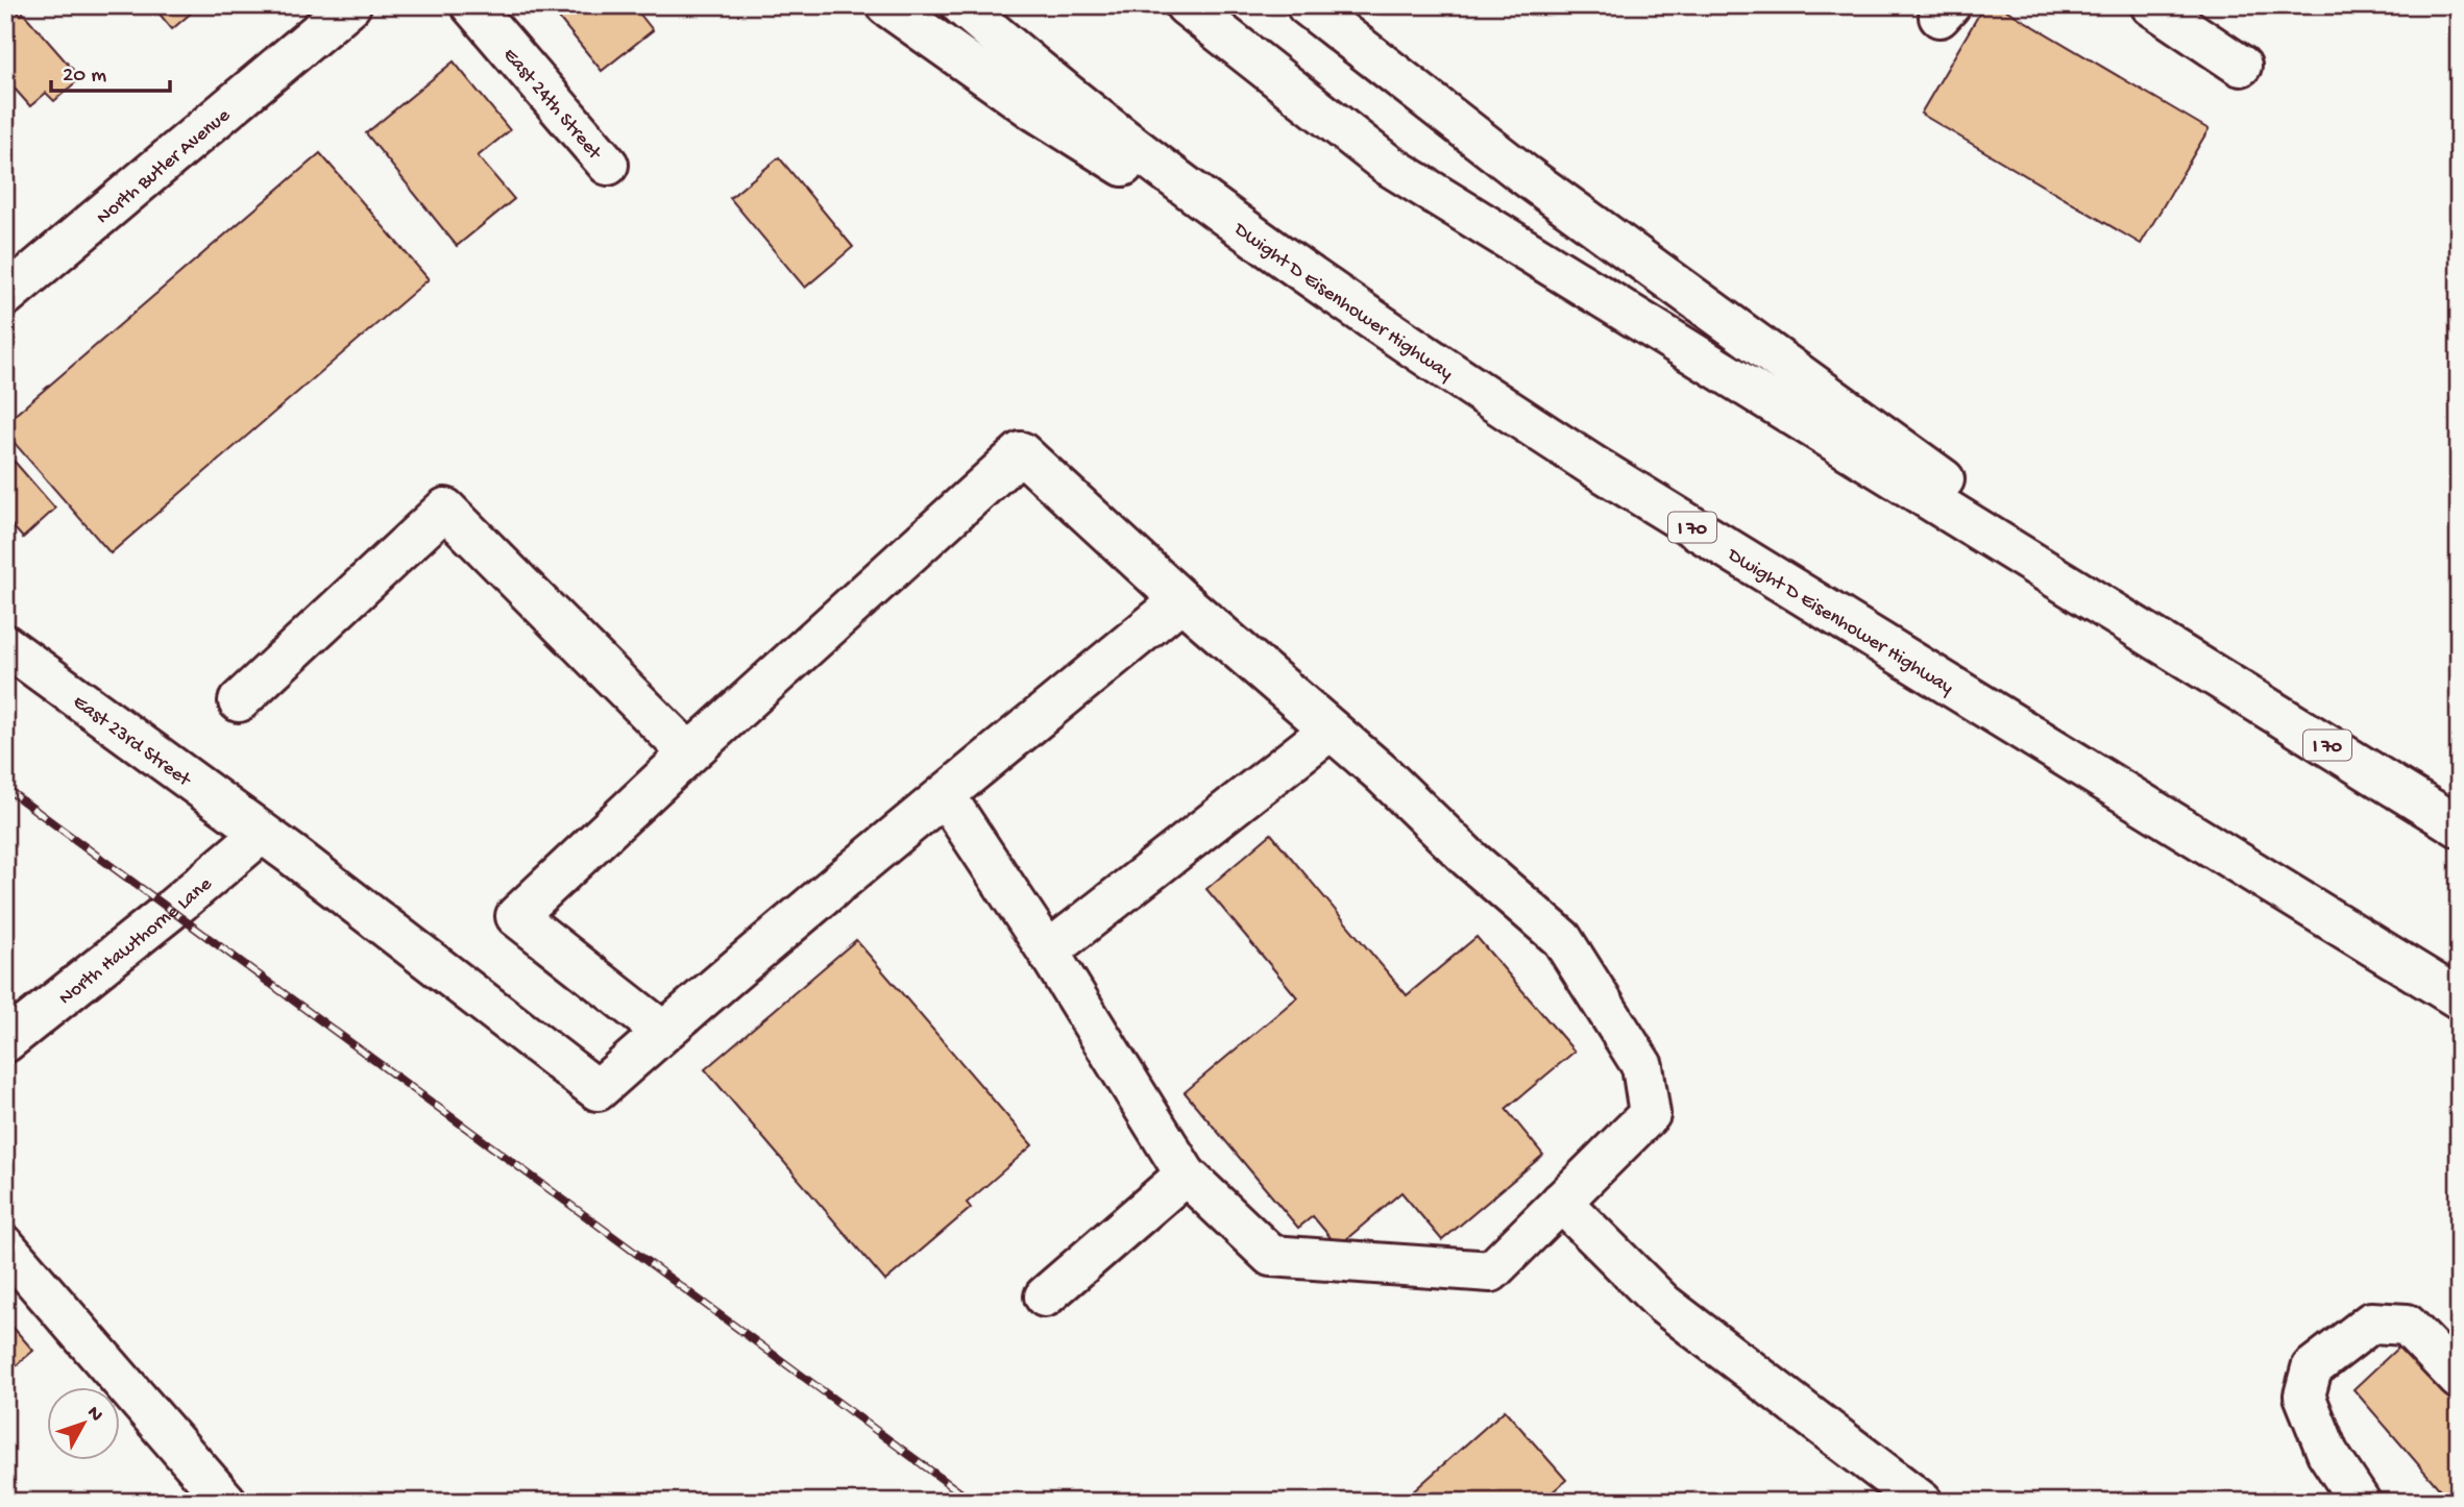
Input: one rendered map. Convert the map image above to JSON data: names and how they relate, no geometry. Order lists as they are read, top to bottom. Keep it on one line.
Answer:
{"streets":{"main road":["East 24th Street","North Butler Avenue","Dwight D Eisenhower Highway","I 70","East 23rd Street","North Hawthorne Lane"]},"crossings":[["East 23rd Street","North Hawthorne Lane"]],"scale_bar":"20 m","north":"top right"}
